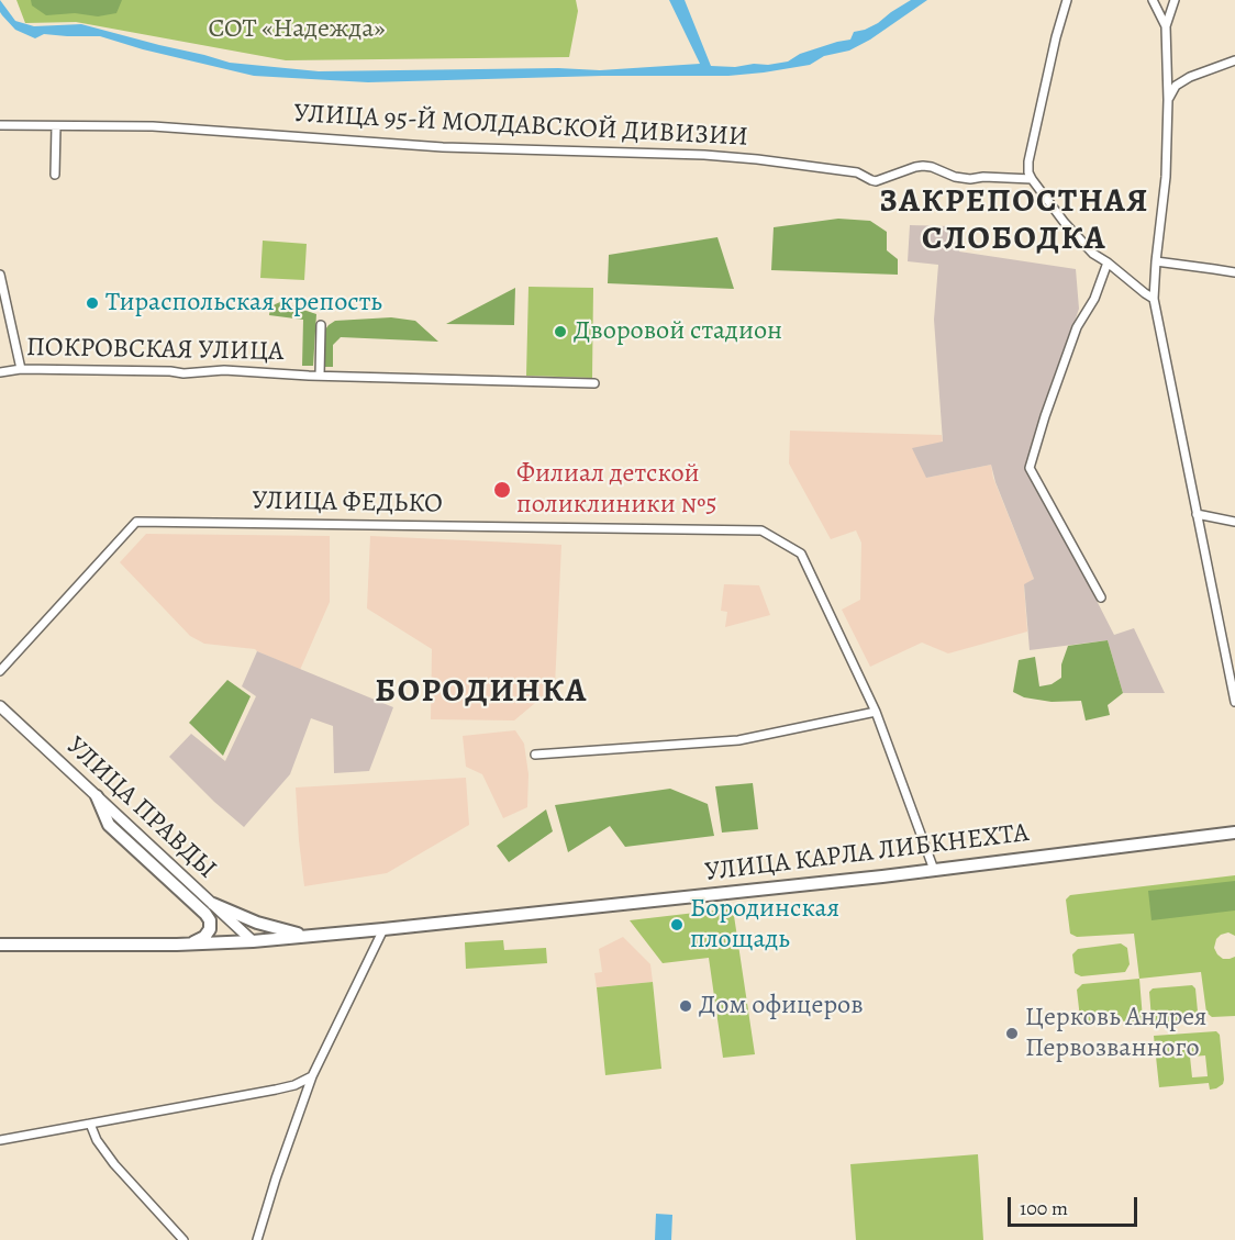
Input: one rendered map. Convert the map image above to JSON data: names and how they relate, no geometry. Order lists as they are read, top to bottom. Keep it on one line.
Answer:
{"streets":{"main road":["УЛИЦА ПРАВДЫ","УЛИЦА КАРЛА ЛИБКНЕХТА"],"street":["УЛИЦА 95-Й МОЛДАВСКОЙ ДИВИЗИИ","ПОКРОВСКАЯ УЛИЦА","УЛИЦА ФЕДЬКО"]},"districts":["ЗАКРЕПОСТНАЯ СЛОБОДКА","БОРОДИНКА"],"parks":["СОТ «Надежда»"],"places":["Тираспольская крепость","Дворовой стадион","Филиал детской поликлиники №5","Бородинская площадь","Дом офицеров","Церковь Андрея Первозванного"],"scale_bar":"100 m"}
